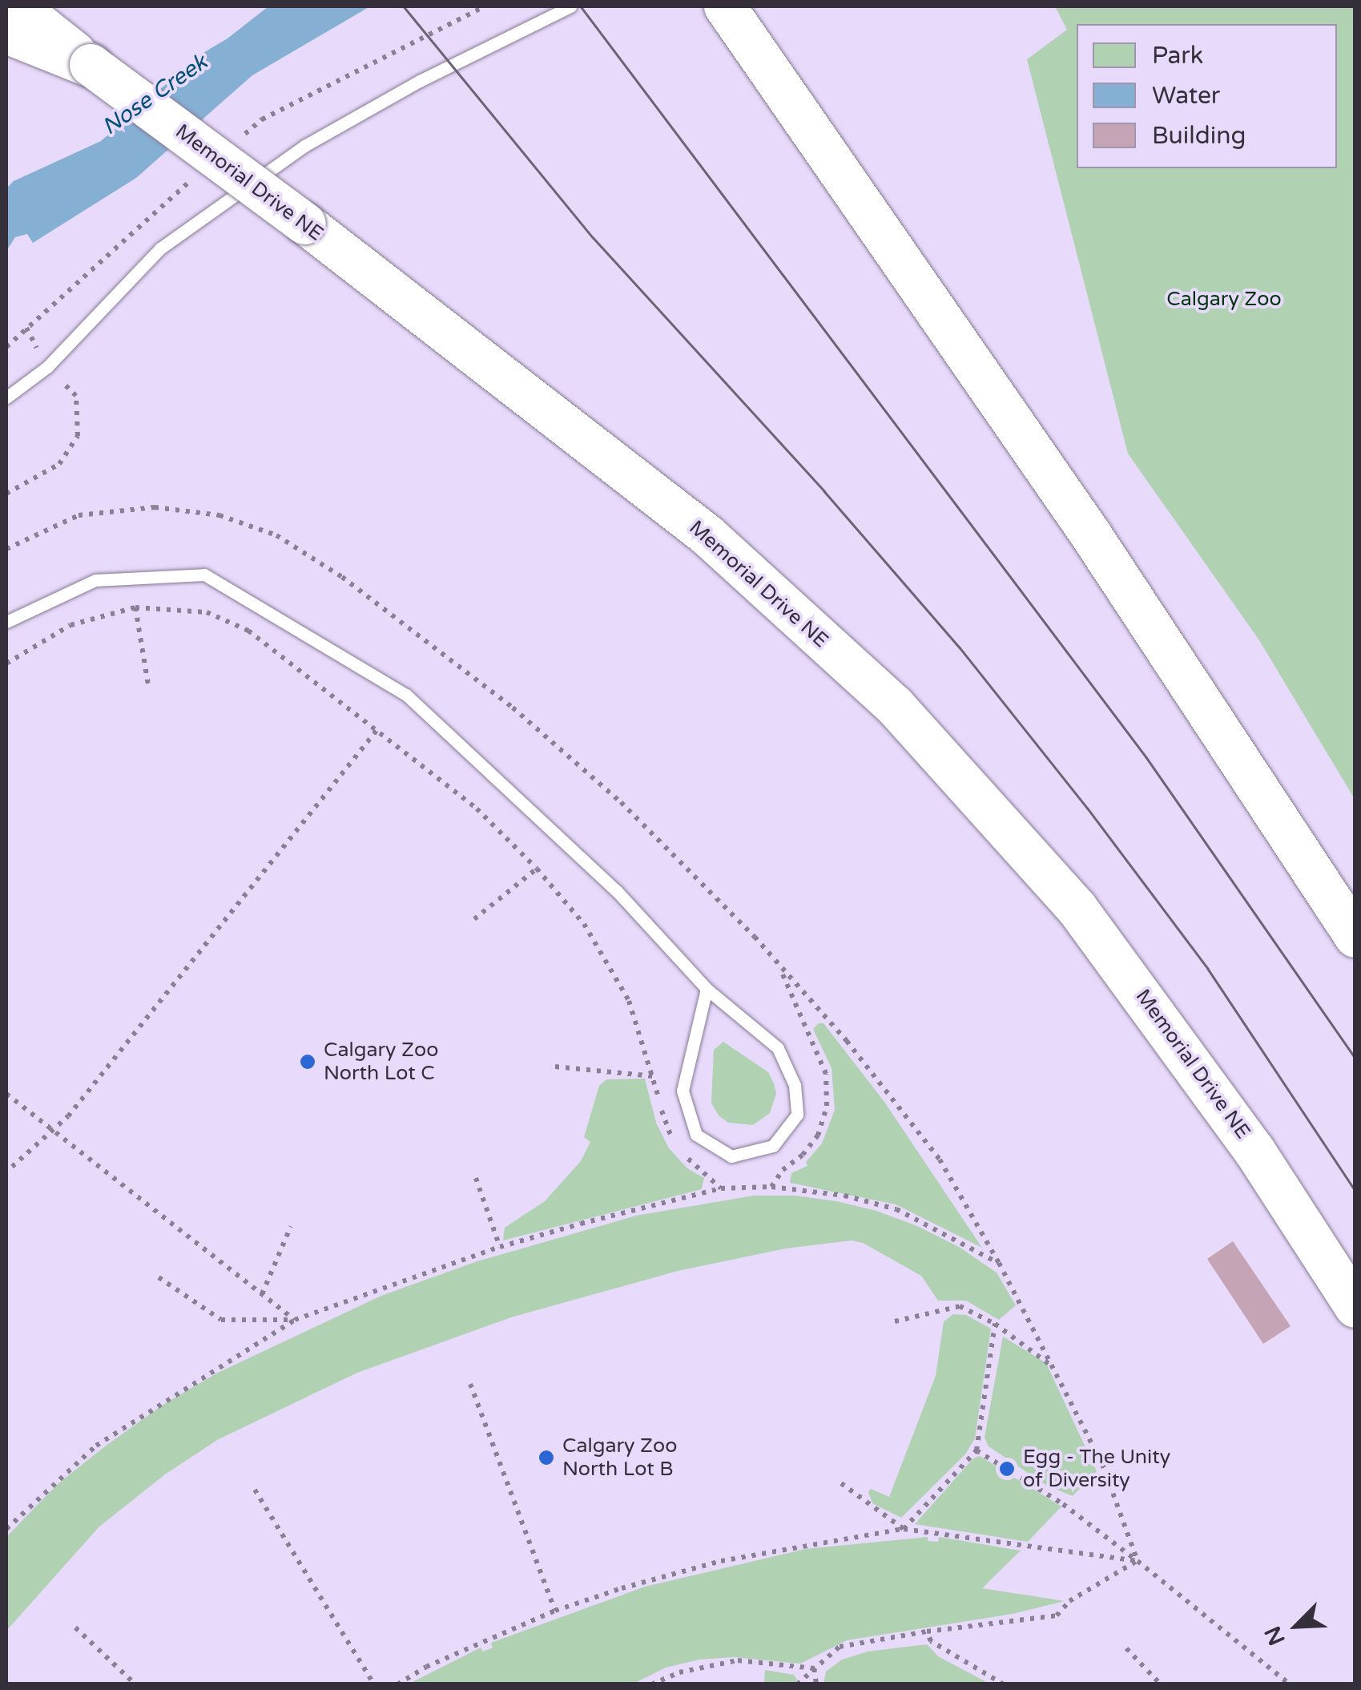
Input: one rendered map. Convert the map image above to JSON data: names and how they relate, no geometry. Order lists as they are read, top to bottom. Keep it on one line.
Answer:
{"streets":{"highway":["Memorial Drive NE"]},"water":["Nose Creek"],"parks":["Calgary Zoo"],"places":["Calgary Zoo North Lot C","Calgary Zoo North Lot B","Egg - The Unity of Diversity"],"legend":["Park","Water","Building"],"north":"bottom left"}
